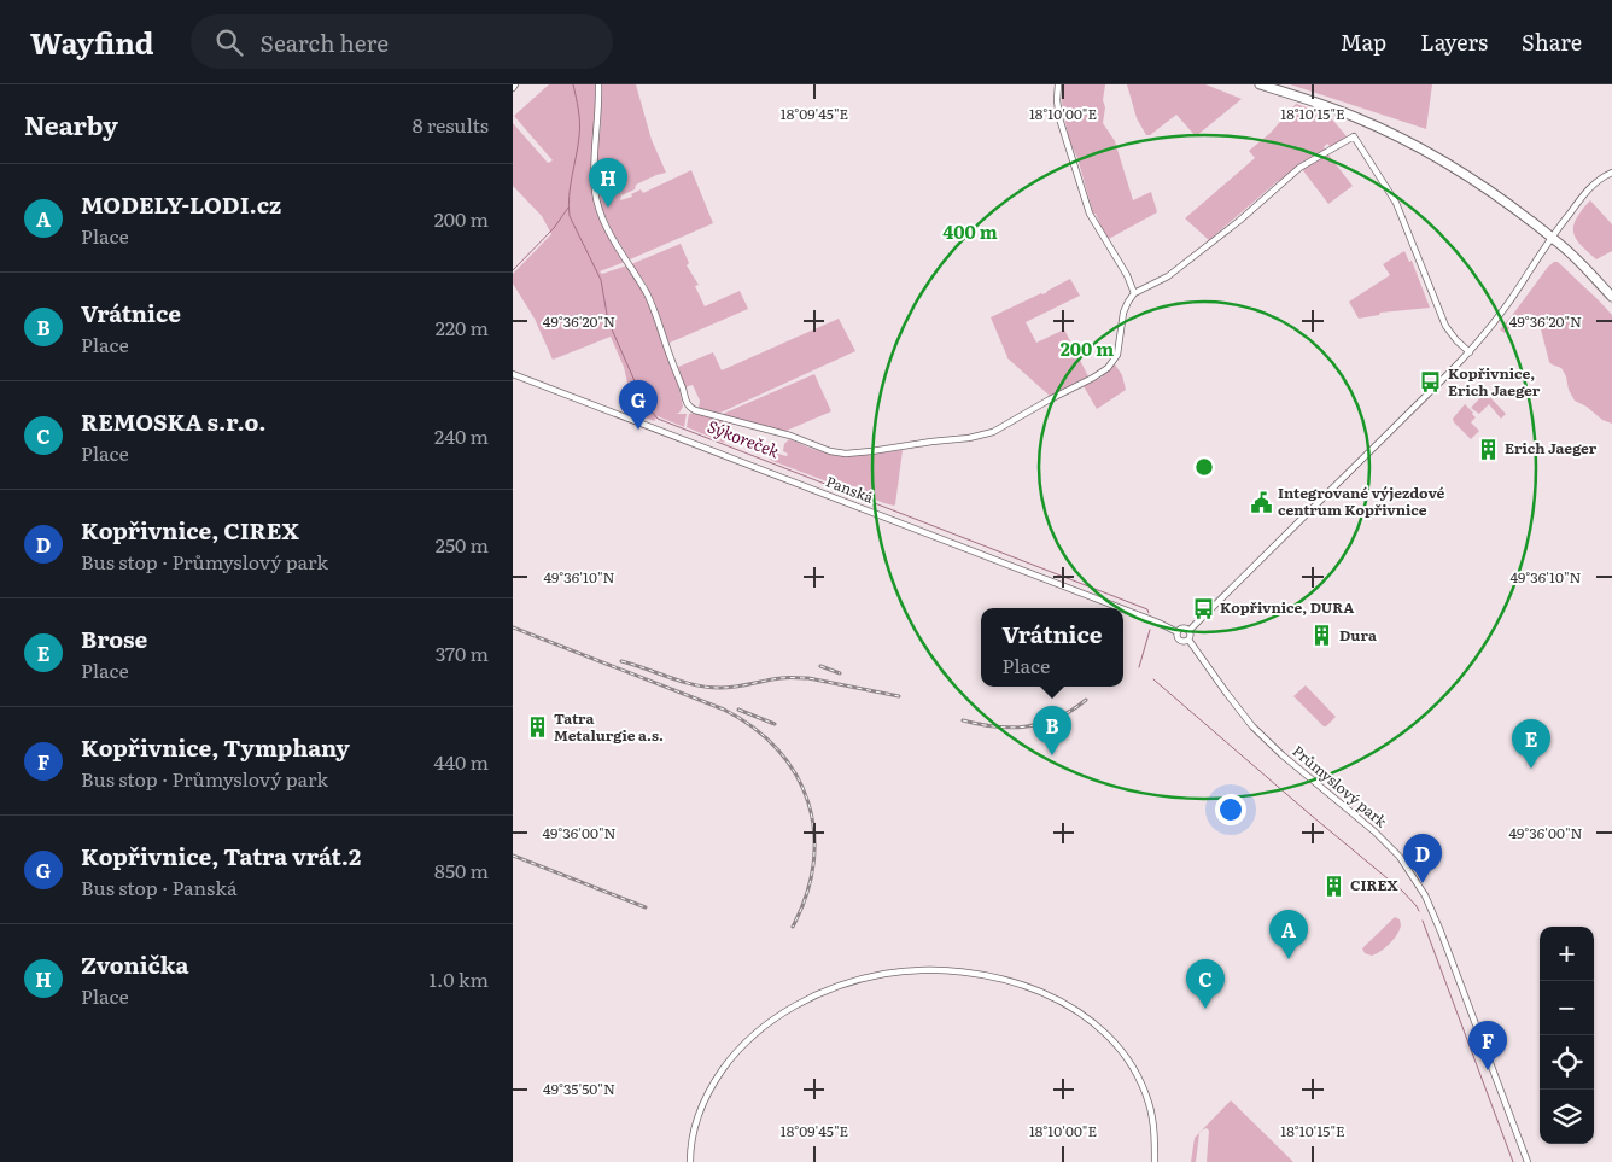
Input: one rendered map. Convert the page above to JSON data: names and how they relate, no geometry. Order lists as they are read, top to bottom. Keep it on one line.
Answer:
{"streets":{"street":["Panská","Průmyslový park"]},"crossings":[["Panská","Průmyslový park"]],"water":["Sýkoreček"],"places":{"bus stop":["Kopřivnice, Erich Jaeger","Kopřivnice, DURA"],"building":["Erich Jaeger","Dura","Tatra Metalurgie a.s.","CIREX"],"public building":["Integrované výjezdové centrum Kopřivnice"]},"page":{"header":"Wayfind","search":"Search here","nav":["Map","Layers","Share"],"heading":["Nearby","8 results"],"pins":["H","G","B","E","D","A","C","F"],"list":[{"mark":"A","name":"MODELY-LODI.cz","note":"Place","value":"200 m"},{"mark":"B","name":"Vrátnice","note":"Place","value":"220 m"},{"mark":"C","name":"REMOSKA s.r.o.","note":"Place","value":"240 m"},{"mark":"D","name":"Kopřivnice, CIREX","note":"Bus stop · Průmyslový park","value":"250 m"},{"mark":"E","name":"Brose","note":"Place","value":"370 m"},{"mark":"F","name":"Kopřivnice, Tymphany","note":"Bus stop · Průmyslový park","value":"440 m"},{"mark":"G","name":"Kopřivnice, Tatra vrát.2","note":"Bus stop · Panská","value":"850 m"},{"mark":"H","name":"Zvonička","note":"Place","value":"1.0 km"}],"popup":["Vrátnice","Place"],"map_buttons":["+","−"]},"coordinates":["18°09'45\"E","18°10'00\"E","18°10'15\"E","49°36'20\"N","49°36'10\"N","49°36'00\"N","49°35'50\"N"],"rings":["400 m","200 m"]}
